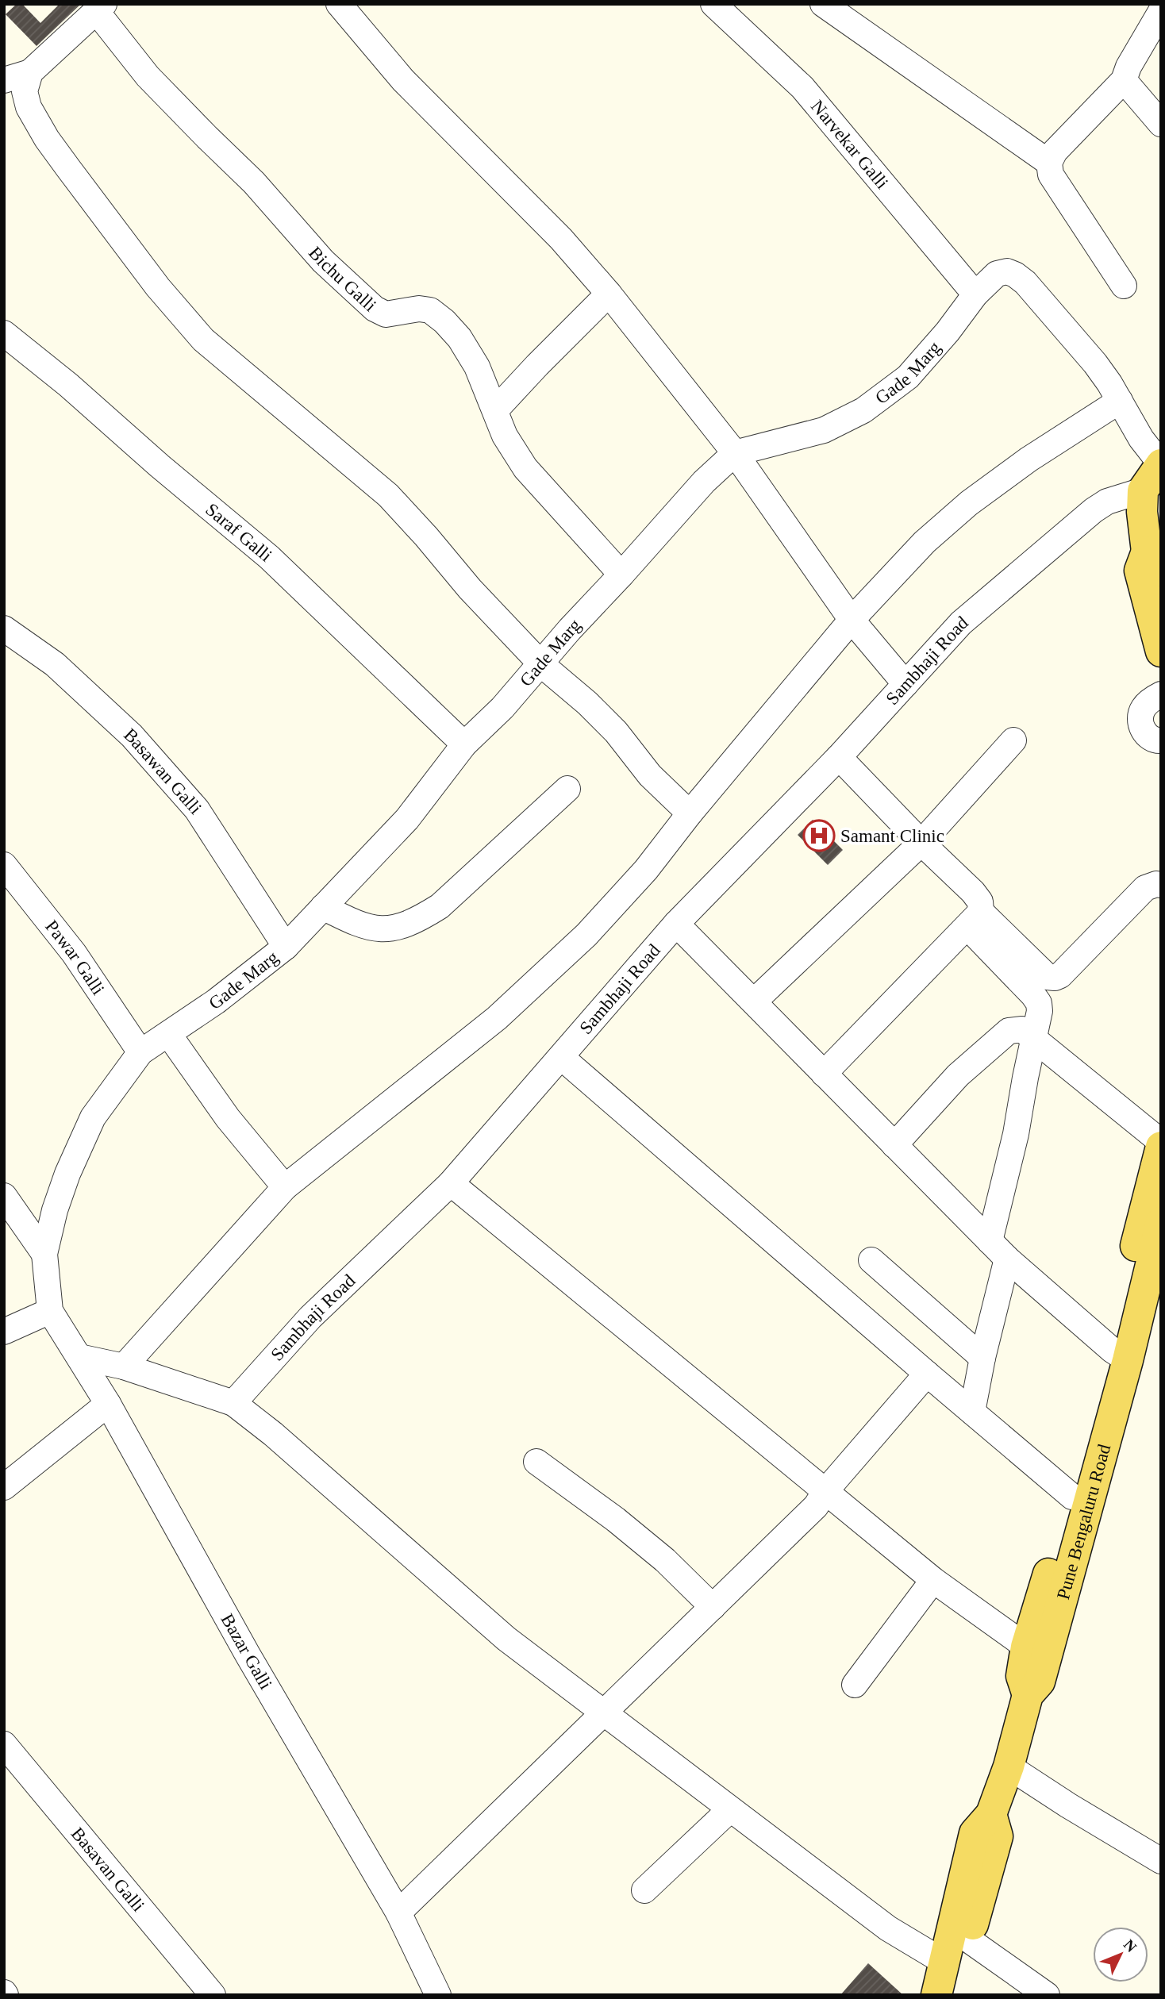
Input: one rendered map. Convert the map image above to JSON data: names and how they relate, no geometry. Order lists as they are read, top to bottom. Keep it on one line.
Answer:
{"streets":{"main road":["Pune Bengaluru Road"],"street":["Narvekar Galli","Bichu Galli","Gade Marg","Saraf Galli","Sambhaji Road","Basawan Galli","Pawar Galli","Bazar Galli","Basavan Galli"]},"crossings":[["Narvekar Galli","Gade Marg"],["Bichu Galli","Gade Marg"],["Gade Marg","Saraf Galli"],["Gade Marg","Basawan Galli"],["Gade Marg","Pawar Galli"],["Gade Marg","Bazar Galli"]],"places":{"hospital":["Samant Clinic"]},"north":"top right"}
